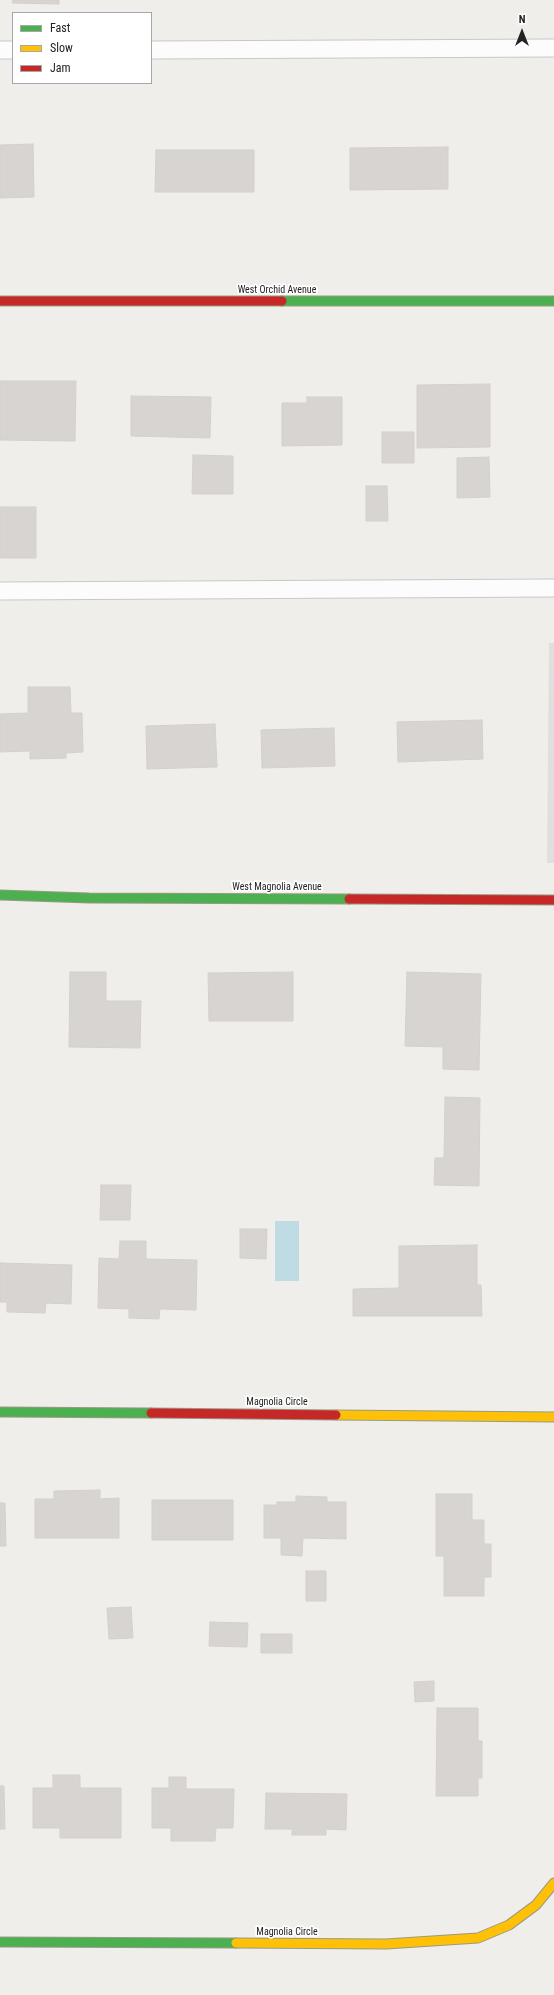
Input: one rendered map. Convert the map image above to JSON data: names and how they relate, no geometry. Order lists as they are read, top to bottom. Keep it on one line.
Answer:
{"streets":{"street":["West Orchid Avenue","West Magnolia Avenue","Magnolia Circle"]},"legend":["Fast","Slow","Jam"],"north":"top"}
